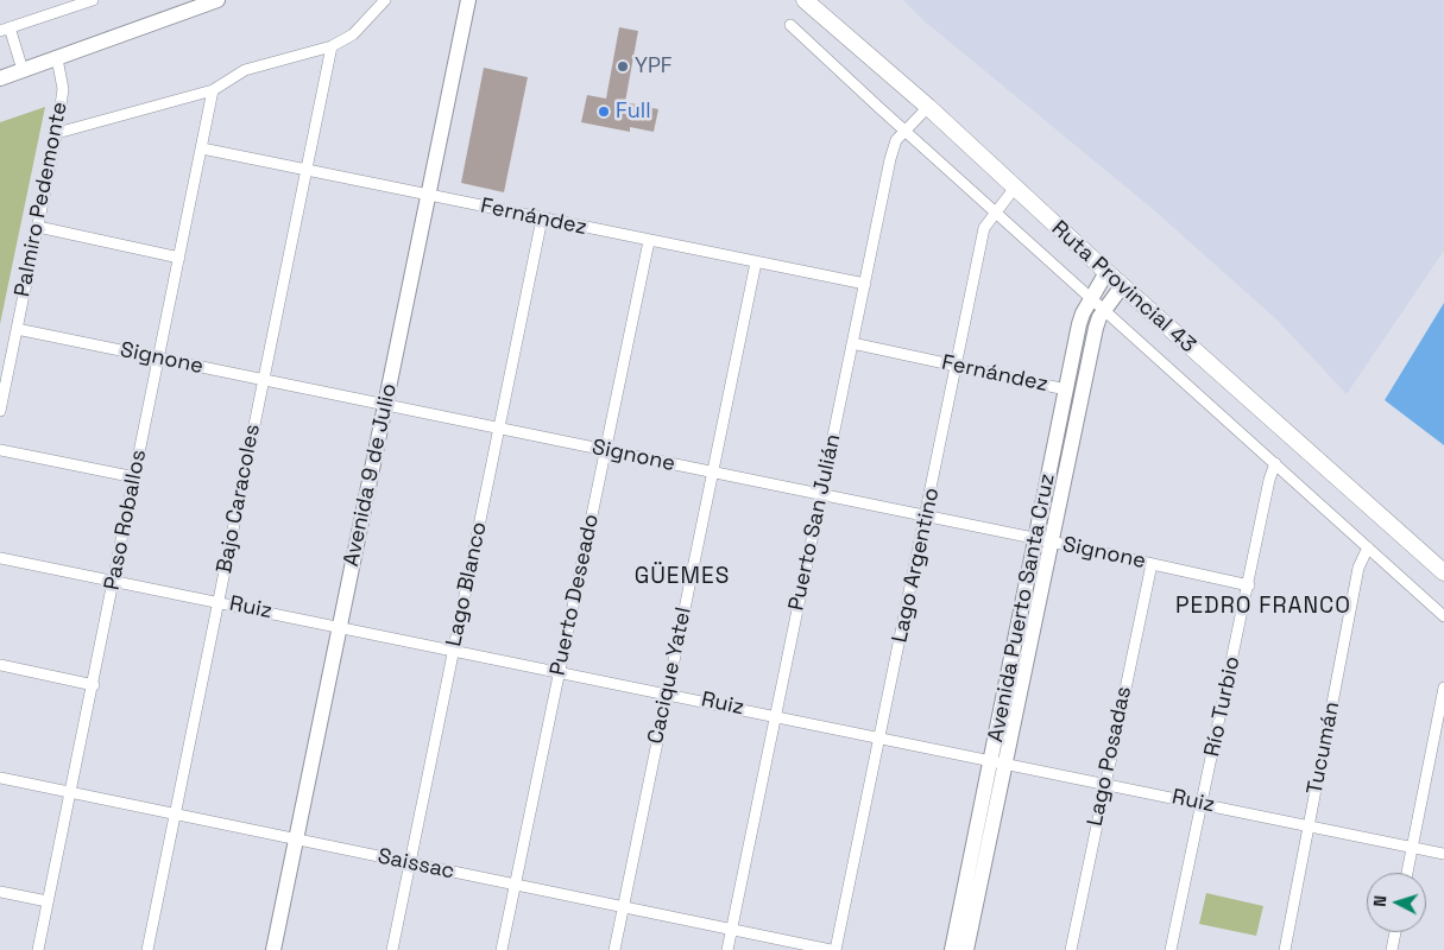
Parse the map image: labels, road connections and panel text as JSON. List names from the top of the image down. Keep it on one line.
{"streets":{"main road":["Ruta Provincial 43"],"street":["Palmiro Pedemonte","Fernández","Signone","Avenida 9 de Julio","Bajo Caracoles","Paso Roballos","Puerto San Julián","Lago Argentino","Lago Blanco","Puerto Deseado","Ruiz","Avenida Puerto Santa Cruz","Cacique Yatel","Río Turbio","Tucumán","Lago Posadas","Saissac"]},"crossings":[["Palmiro Pedemonte","Signone"],["Fernández","Avenida 9 de Julio"],["Fernández","Bajo Caracoles"],["Fernández","Paso Roballos"],["Fernández","Puerto San Julián"],["Fernández","Lago Argentino"],["Fernández","Lago Blanco"],["Fernández","Puerto Deseado"],["Fernández","Avenida Puerto Santa Cruz"],["Fernández","Cacique Yatel"],["Ruta Provincial 43","Puerto San Julián"],["Ruta Provincial 43","Lago Argentino"],["Ruta Provincial 43","Avenida Puerto Santa Cruz"],["Signone","Avenida 9 de Julio"],["Signone","Bajo Caracoles"],["Signone","Paso Roballos"],["Signone","Puerto San Julián"],["Signone","Lago Argentino"],["Signone","Lago Blanco"],["Signone","Puerto Deseado"],["Signone","Avenida Puerto Santa Cruz"],["Signone","Cacique Yatel"],["Signone","Río Turbio"],["Signone","Lago Posadas"],["Avenida 9 de Julio","Ruiz"],["Avenida 9 de Julio","Saissac"],["Bajo Caracoles","Ruiz"],["Bajo Caracoles","Saissac"],["Paso Roballos","Ruiz"],["Paso Roballos","Saissac"],["Puerto San Julián","Ruiz"],["Puerto San Julián","Saissac"],["Lago Argentino","Ruiz"],["Lago Blanco","Ruiz"],["Lago Blanco","Saissac"],["Puerto Deseado","Ruiz"],["Puerto Deseado","Saissac"],["Ruiz","Avenida Puerto Santa Cruz"],["Ruiz","Cacique Yatel"],["Ruiz","Río Turbio"],["Ruiz","Tucumán"],["Ruiz","Lago Posadas"],["Cacique Yatel","Saissac"]],"districts":["GÜEMES","PEDRO FRANCO"],"places":["YPF","Full"],"north":"left"}
